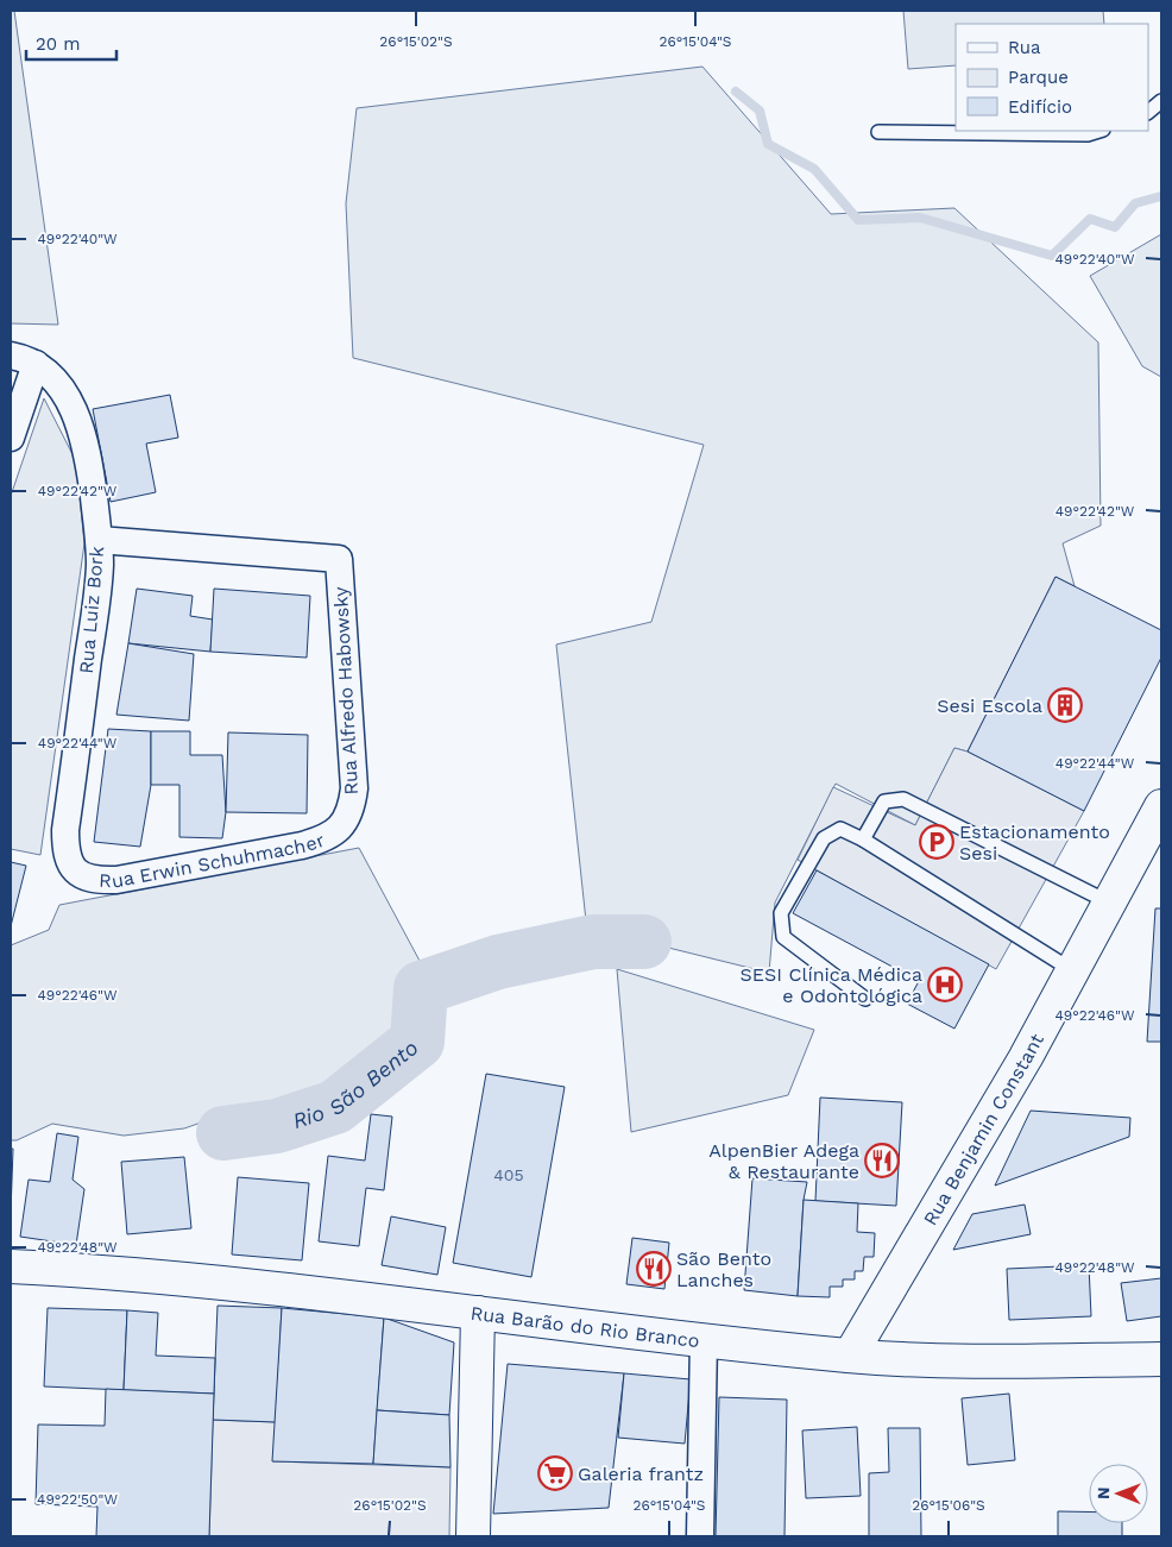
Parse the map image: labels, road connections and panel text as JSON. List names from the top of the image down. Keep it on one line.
{"streets":{"main road":["Rua Benjamin Constant","Rua Barão do Rio Branco"],"street":["Rua Luiz Bork","Rua Alfredo Habowsky","Rua Erwin Schuhmacher"]},"crossings":[["Rua Luiz Bork","Rua Alfredo Habowsky"],["Rua Luiz Bork","Rua Erwin Schuhmacher"],["Rua Alfredo Habowsky","Rua Erwin Schuhmacher"],["Rua Benjamin Constant","Rua Barão do Rio Branco"]],"water":["Rio São Bento"],"places":{"building":["Sesi Escola"],"parking":["Estacionamento Sesi"],"hospital":["SESI Clínica Médica e Odontológica"],"restaurant":["AlpenBier Adega & Restaurante","São Bento Lanches"],"supermarket":["Galeria frantz"]},"house_numbers":["405"],"legend":["Rua","Parque","Edifício"],"scale_bar":"20 m","north":"left","coordinates":["26°15'02\"S","26°15'04\"S","49°22'40\"W","49°22'42\"W","49°22'44\"W","49°22'46\"W","49°22'48\"W","49°22'50\"W","26°15'06\"S"]}
